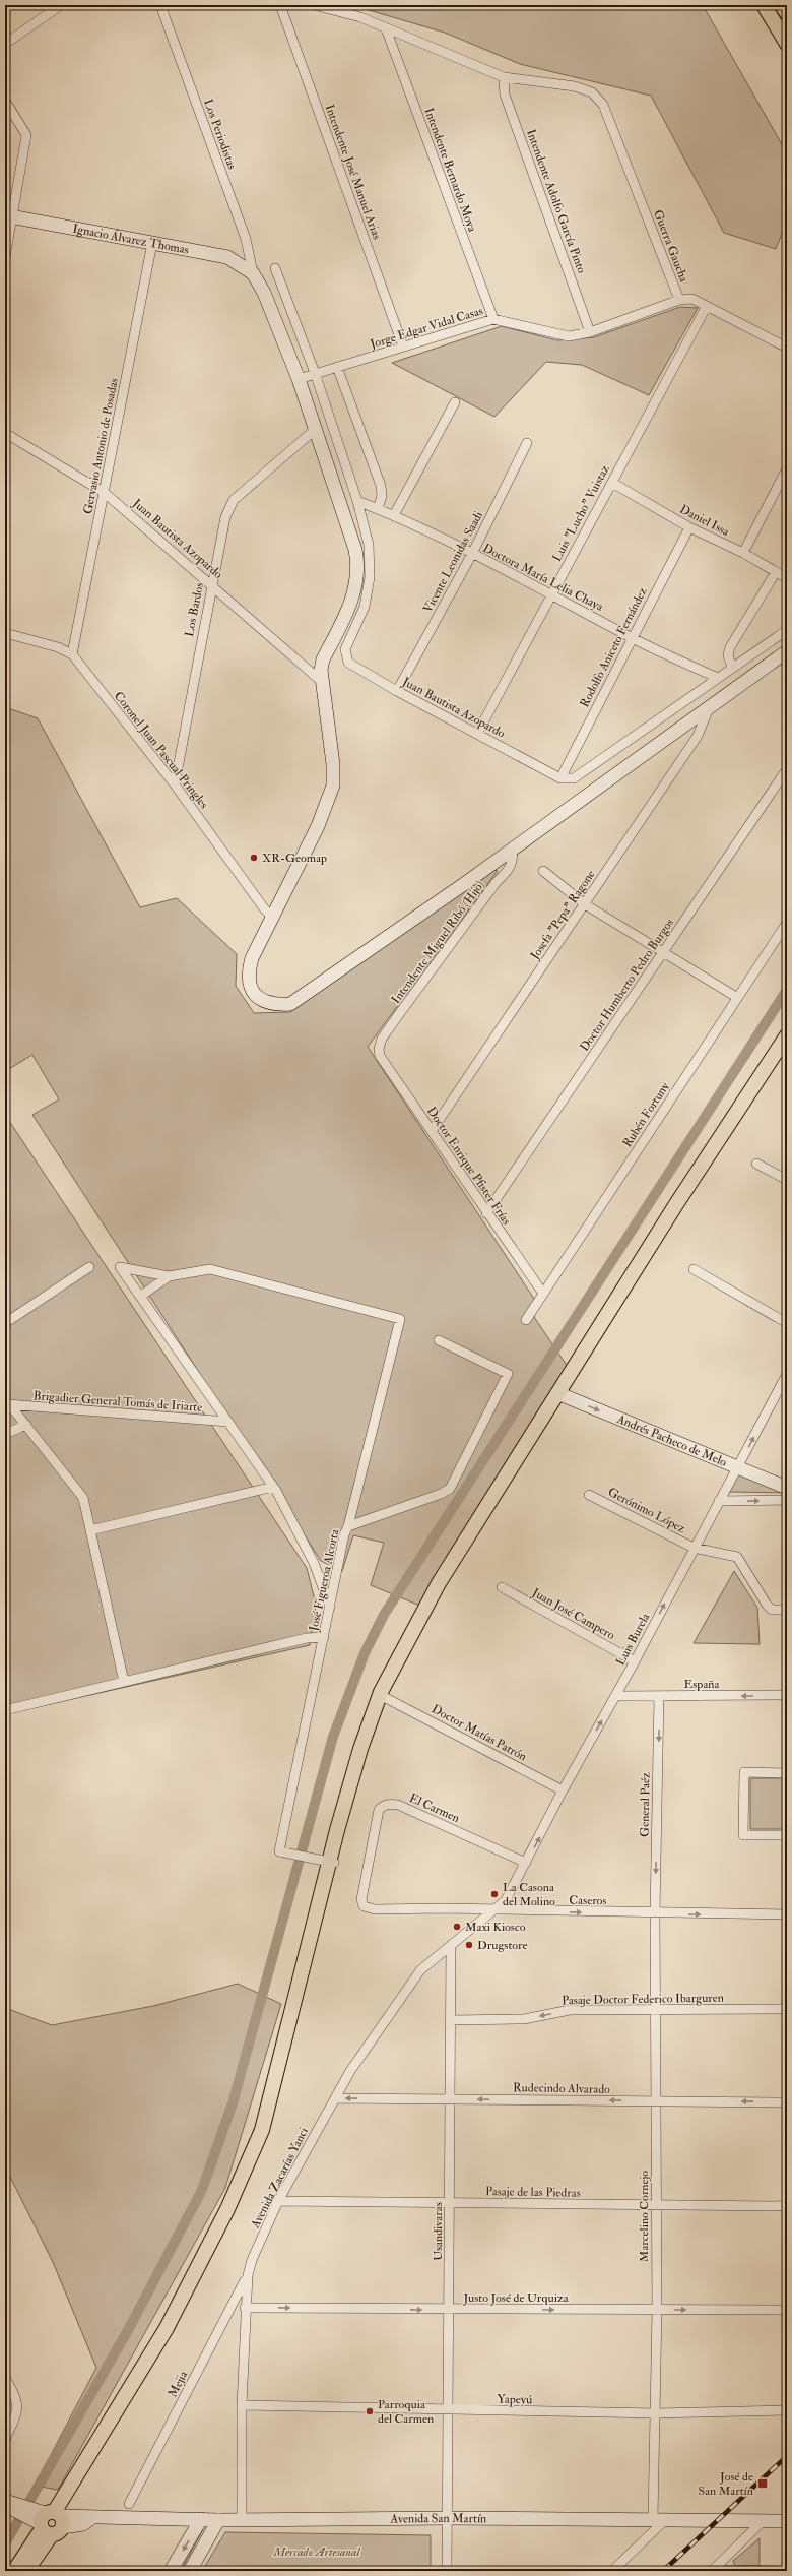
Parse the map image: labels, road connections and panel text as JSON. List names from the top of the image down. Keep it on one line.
{"streets":{"main road":["Ignacio Álvarez Thomas","Andrés Pacheco de Melo","Avenida San Martín"],"street":["Los Periodistas","Intendente Bernardo Moya","Intendente José Manuel Arias","Intendente Adolfo García Pinto","Guerra Gaucha","Jorge Edgar Vidal Casas","Gervasio Antonio de Posadas","Luis \"Lucho\" Vuistaz","Daniel Issa","Juan Bautista Azopardo","Vicente Leonidas Saadi","Doctora María Lelia Chaya","Los Bardos","Rodolfo Aniceto Fernández","Coronel Juan Pascual Pringles","Josefa \"Pepa\" Ragone","Intendente Miguel Ribó (Hijo)","Doctor Humberto Pedro Burgos","Rubén Fortuny","Doctor Enrique Pfister Frías","Brigadier General Tomás de Iriarte","Gerónimo López","José Figueroa Alcorta","Juan José Campero","Luis Burela","España","Doctor Matías Patrón","General Paéz","El Carmen","Caseros","Pasaje Doctor Federico Ibarguren","Rudecindo Alvarado","Avenida Zacarías Yanci","Pasaje de las Piedras","Marcelino Cornejo","Usandivaras","Justo José de Urquiza","Mejia","Yapeyú"]},"crossings":[["Los Periodistas","Ignacio Álvarez Thomas"],["Intendente Bernardo Moya","Jorge Edgar Vidal Casas"],["Intendente José Manuel Arias","Jorge Edgar Vidal Casas"],["Intendente Adolfo García Pinto","Guerra Gaucha"],["Intendente Adolfo García Pinto","Jorge Edgar Vidal Casas"],["Ignacio Álvarez Thomas","Gervasio Antonio de Posadas"],["Guerra Gaucha","Jorge Edgar Vidal Casas"],["Guerra Gaucha","Luis \"Lucho\" Vuistaz"],["Gervasio Antonio de Posadas","Juan Bautista Azopardo"],["Gervasio Antonio de Posadas","Coronel Juan Pascual Pringles"],["Luis \"Lucho\" Vuistaz","Daniel Issa"],["Luis \"Lucho\" Vuistaz","Juan Bautista Azopardo"],["Luis \"Lucho\" Vuistaz","Doctora María Lelia Chaya"],["Daniel Issa","Rodolfo Aniceto Fernández"],["Juan Bautista Azopardo","Vicente Leonidas Saadi"],["Juan Bautista Azopardo","Doctora María Lelia Chaya"],["Juan Bautista Azopardo","Los Bardos"],["Juan Bautista Azopardo","Rodolfo Aniceto Fernández"],["Vicente Leonidas Saadi","Doctora María Lelia Chaya"],["Doctora María Lelia Chaya","Rodolfo Aniceto Fernández"],["Los Bardos","Coronel Juan Pascual Pringles"],["Josefa \"Pepa\" Ragone","Doctor Enrique Pfister Frías"],["Intendente Miguel Ribó (Hijo)","Doctor Enrique Pfister Frías"],["Doctor Humberto Pedro Burgos","Doctor Enrique Pfister Frías"],["Rubén Fortuny","Doctor Enrique Pfister Frías"],["Andrés Pacheco de Melo","Luis Burela"],["Gerónimo López","Luis Burela"],["Juan José Campero","Luis Burela"],["Luis Burela","España"],["Luis Burela","Doctor Matías Patrón"],["Luis Burela","El Carmen"],["Luis Burela","Caseros"],["Luis Burela","Avenida Zacarías Yanci"],["España","General Paéz"],["General Paéz","Caseros"],["General Paéz","Marcelino Cornejo"],["El Carmen","Caseros"],["Caseros","Avenida Zacarías Yanci"],["Caseros","Marcelino Cornejo"],["Pasaje Doctor Federico Ibarguren","Marcelino Cornejo"],["Pasaje Doctor Federico Ibarguren","Usandivaras"],["Rudecindo Alvarado","Avenida Zacarías Yanci"],["Rudecindo Alvarado","Marcelino Cornejo"],["Rudecindo Alvarado","Usandivaras"],["Avenida Zacarías Yanci","Pasaje de las Piedras"],["Avenida Zacarías Yanci","Usandivaras"],["Avenida Zacarías Yanci","Justo José de Urquiza"],["Avenida Zacarías Yanci","Mejia"],["Avenida Zacarías Yanci","Yapeyú"],["Avenida Zacarías Yanci","Avenida San Martín"],["Pasaje de las Piedras","Marcelino Cornejo"],["Pasaje de las Piedras","Usandivaras"],["Marcelino Cornejo","Justo José de Urquiza"],["Marcelino Cornejo","Yapeyú"],["Marcelino Cornejo","Avenida San Martín"],["Usandivaras","Justo José de Urquiza"],["Usandivaras","Yapeyú"],["Usandivaras","Avenida San Martín"]],"one_way":["Andrés Pacheco de Melo","Luis Burela","España","General Paéz","Caseros","Pasaje Doctor Federico Ibarguren","Rudecindo Alvarado","Justo José de Urquiza"],"parks":["Mercado Artesanal"],"places":{"other":["XR-Geomap","La Casona del Molino","Maxi Kiosco","Drugstore","Parroquia del Carmen"],"transit":["José de San Martín"]}}
